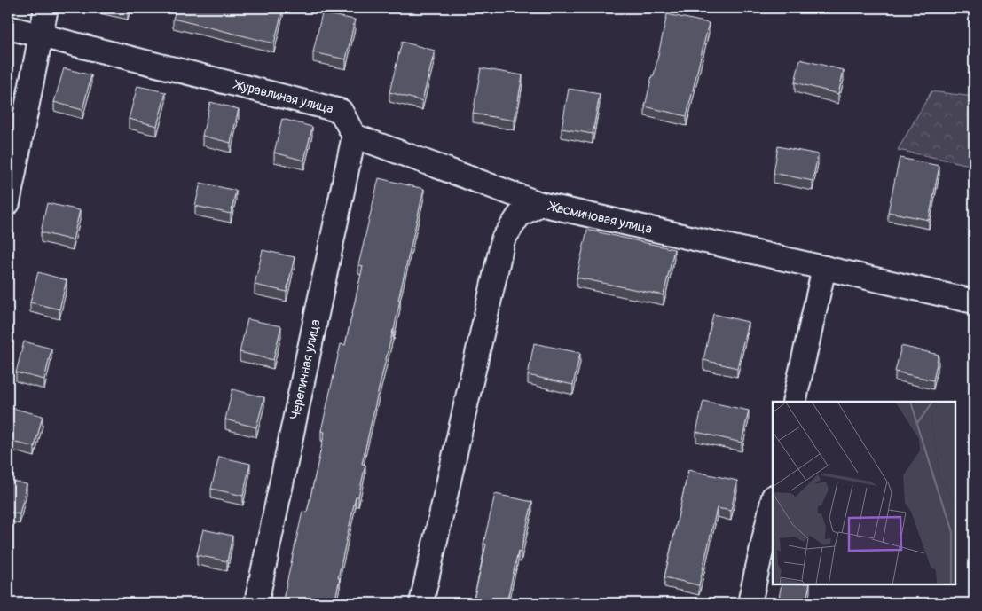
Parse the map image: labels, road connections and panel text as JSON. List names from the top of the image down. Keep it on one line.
{"streets":{"street":["Журавлиная улица","Жасминовая улица","Черепичная улица"]},"crossings":[["Журавлиная улица","Черепичная улица"]]}
